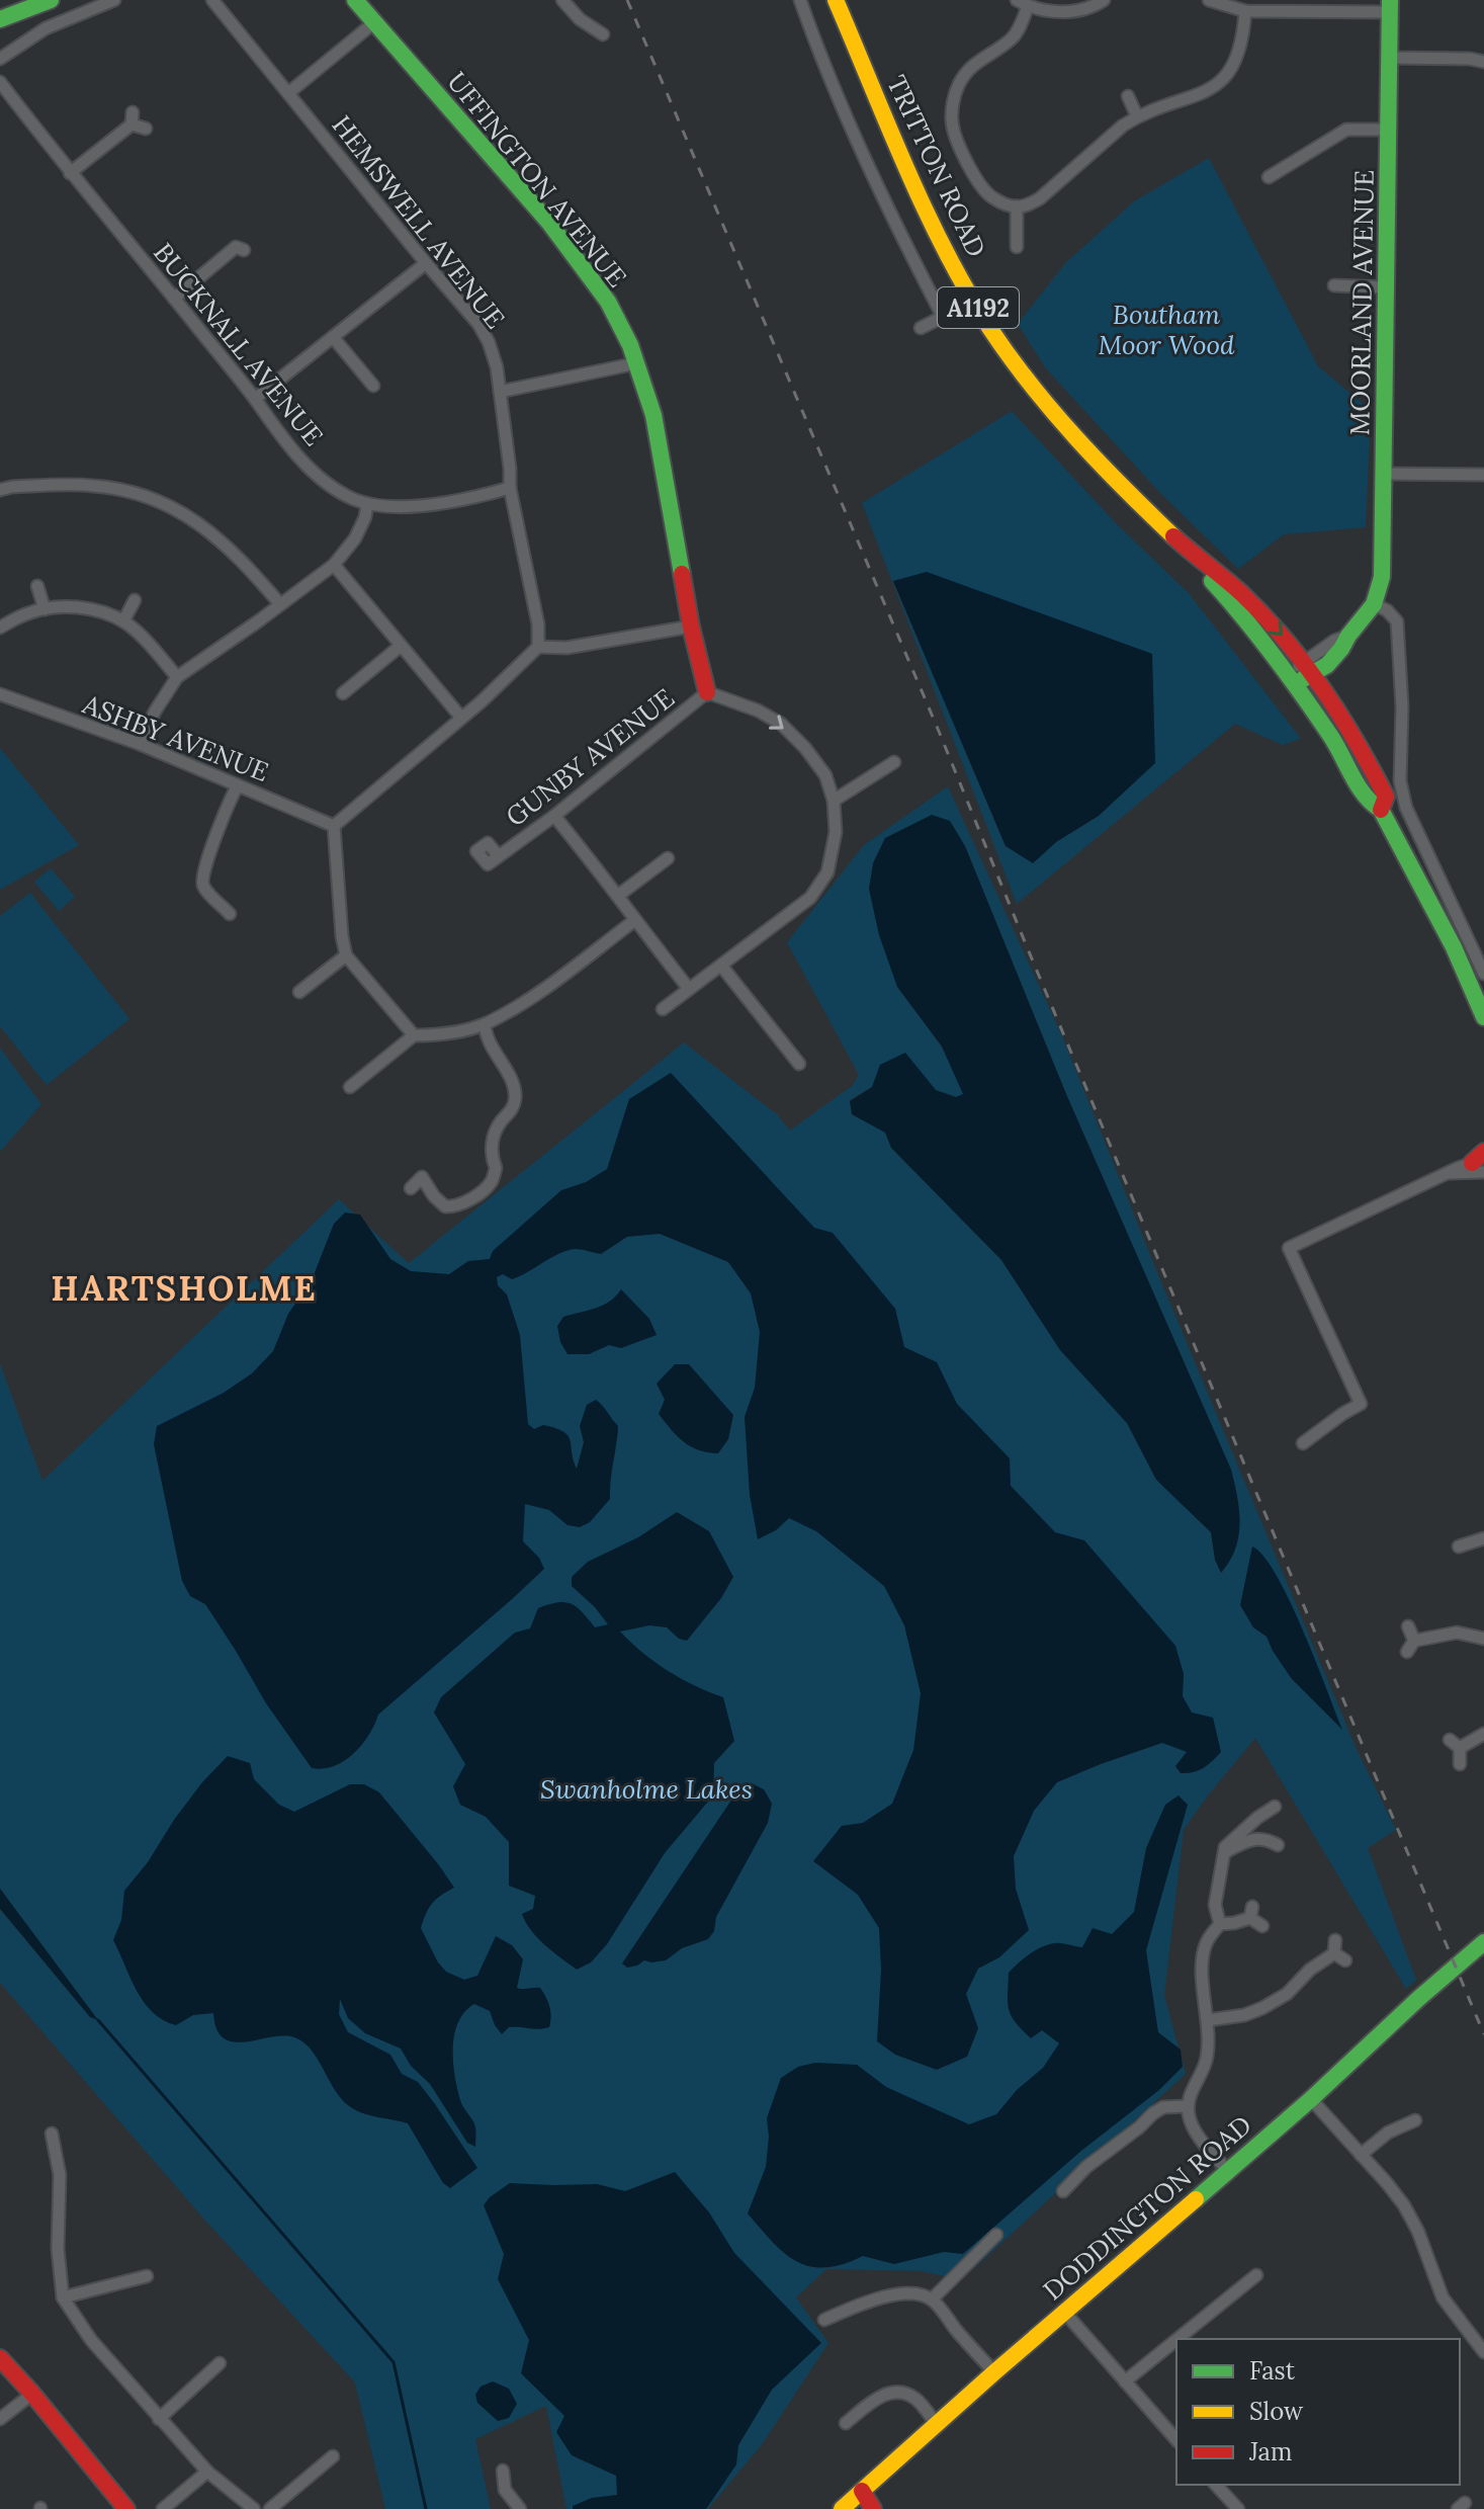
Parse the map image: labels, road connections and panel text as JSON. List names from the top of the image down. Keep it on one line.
{"streets":{"main road":["TRITTON ROAD","UFFINGTON AVENUE","MOORLAND AVENUE","A1192","DODDINGTON ROAD"],"street":["HEMSWELL AVENUE","BUCKNALL AVENUE","ASHBY AVENUE","GUNBY AVENUE"]},"crossings":[["TRITTON ROAD","MOORLAND AVENUE"],["UFFINGTON AVENUE","GUNBY AVENUE"],["HEMSWELL AVENUE","BUCKNALL AVENUE"]],"districts":["HARTSHOLME"],"parks":["Boutham Moor Wood","Swanholme Lakes"],"legend":["Fast","Slow","Jam"]}
